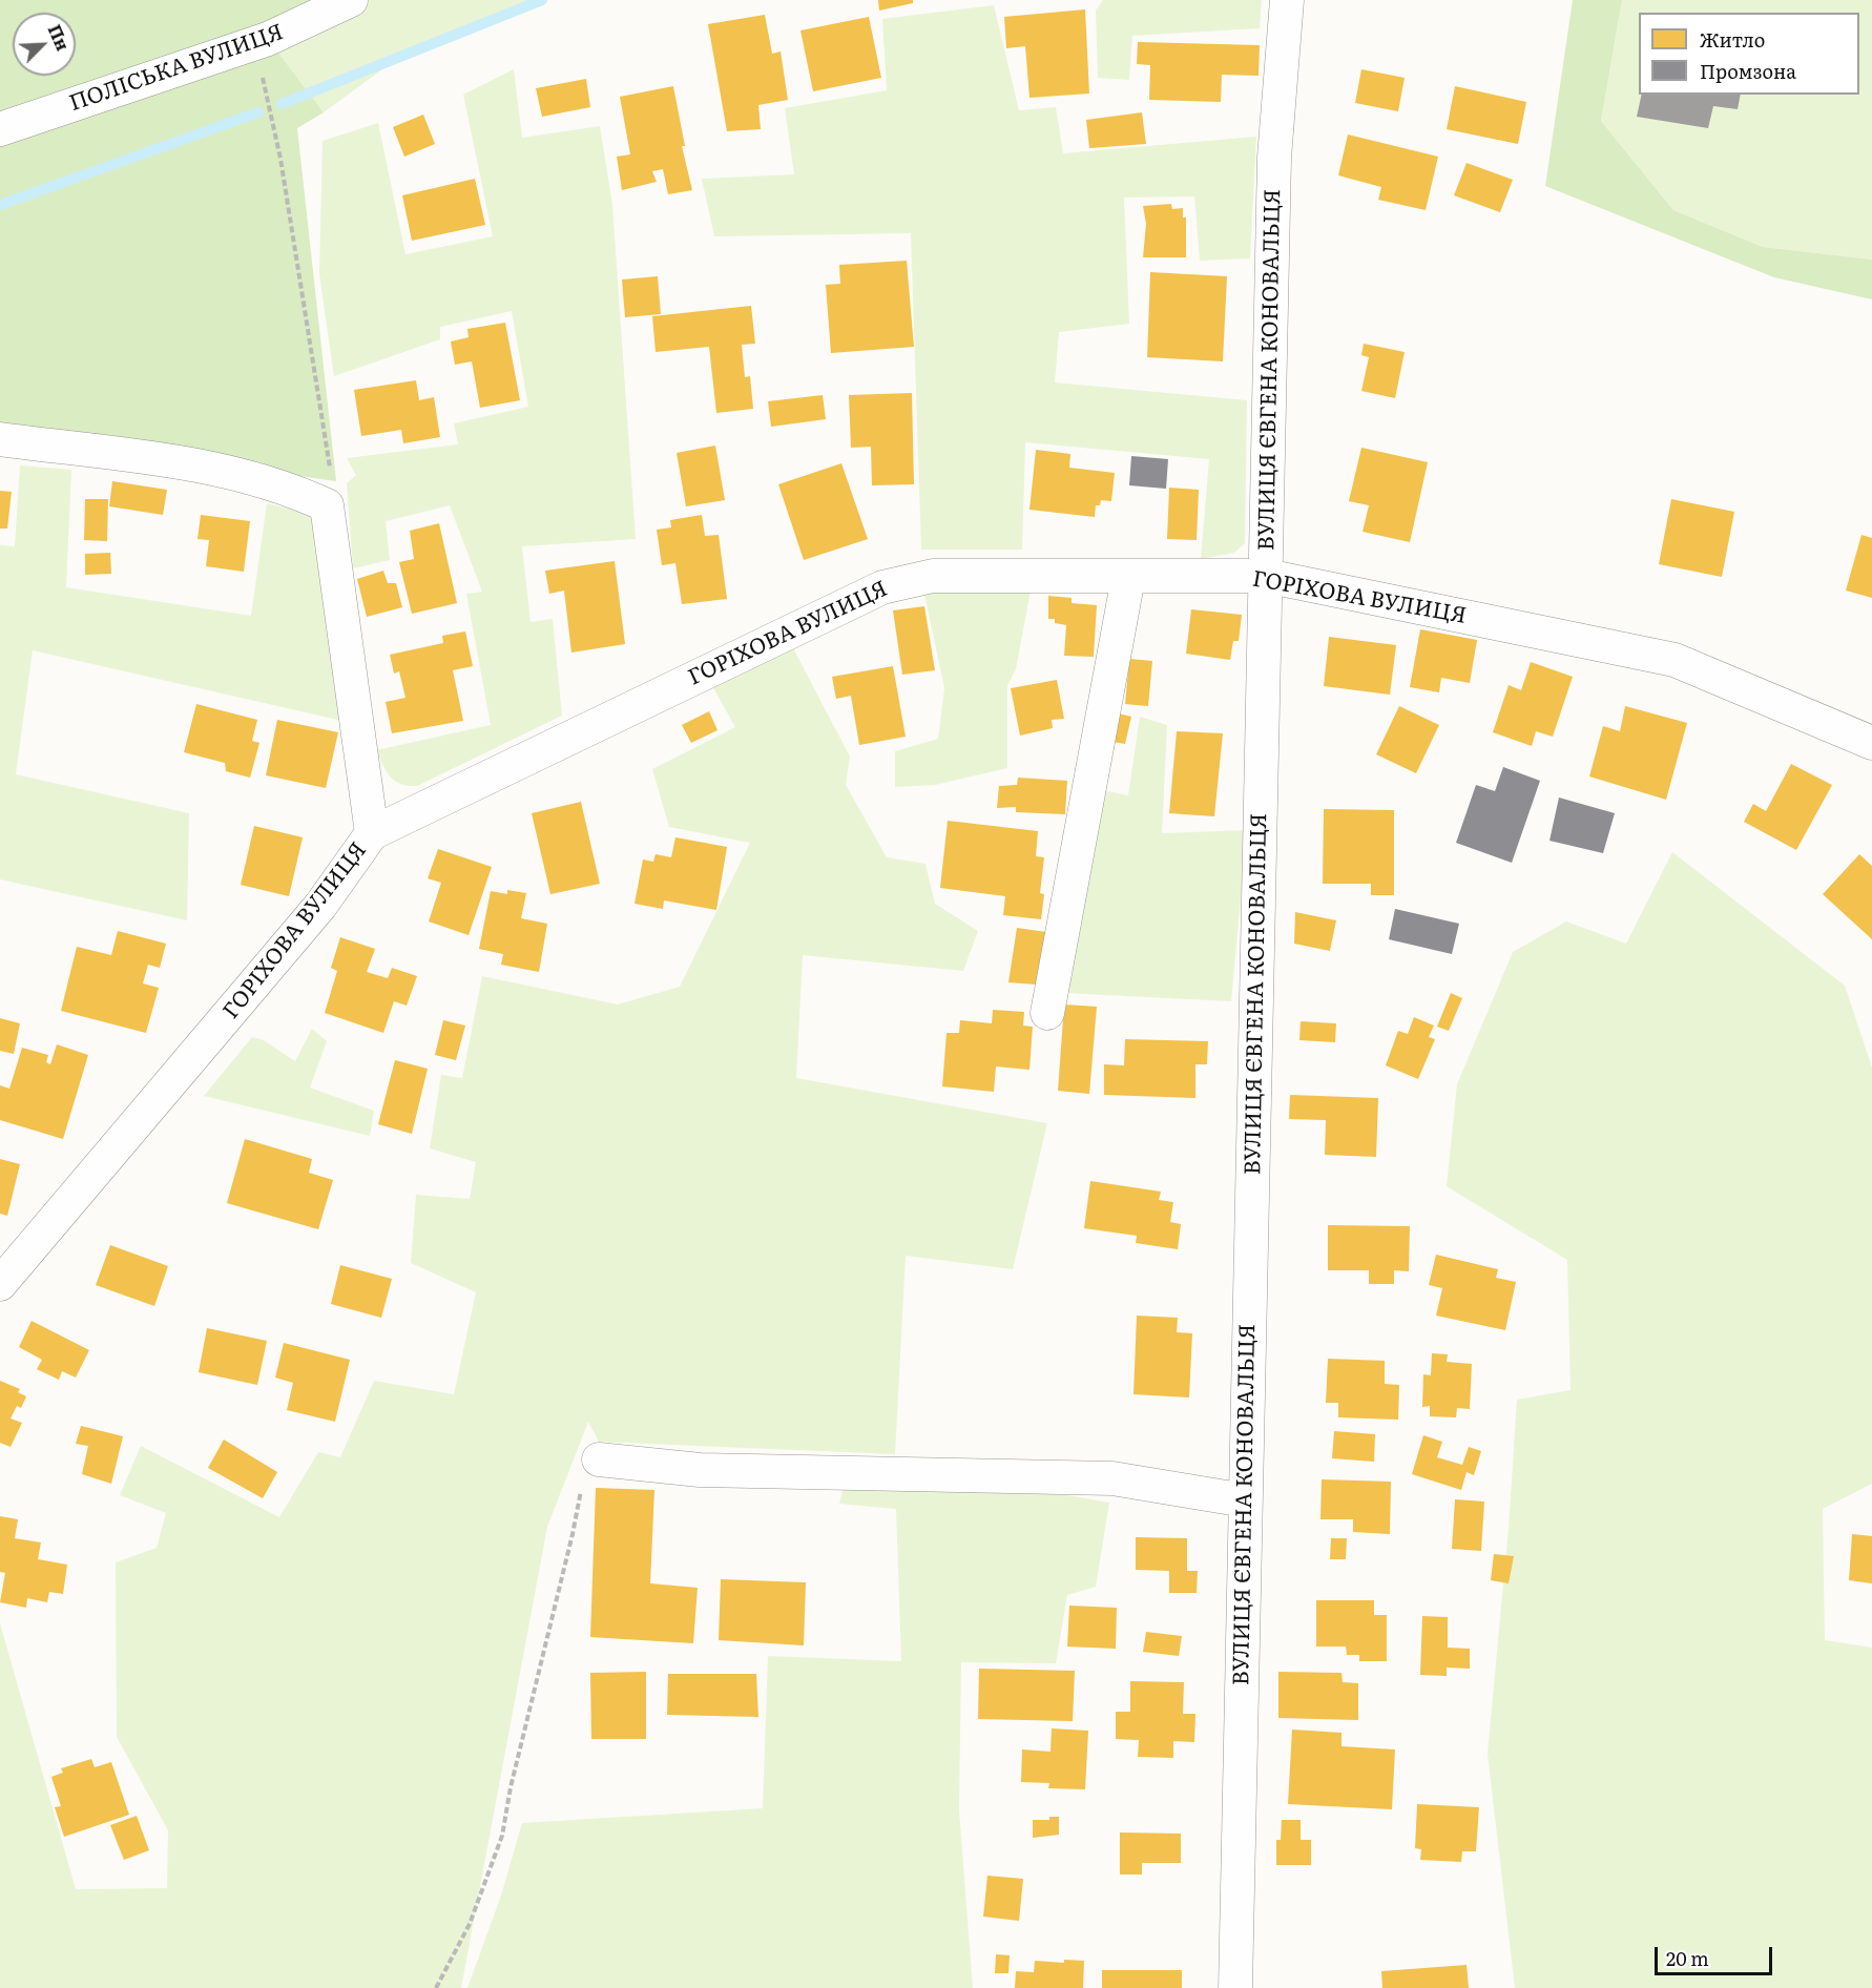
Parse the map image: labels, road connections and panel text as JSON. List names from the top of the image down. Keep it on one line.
{"streets":{"street":["ПОЛІСЬКА ВУЛИЦЯ","ВУЛИЦЯ ЄВГЕНА КОНОВАЛЬЦЯ","ГОРІХОВА ВУЛИЦЯ"]},"crossings":[["ВУЛИЦЯ ЄВГЕНА КОНОВАЛЬЦЯ","ГОРІХОВА ВУЛИЦЯ"]],"legend":["Житло","Промзона"],"scale_bar":"20 m","north":"top right"}
